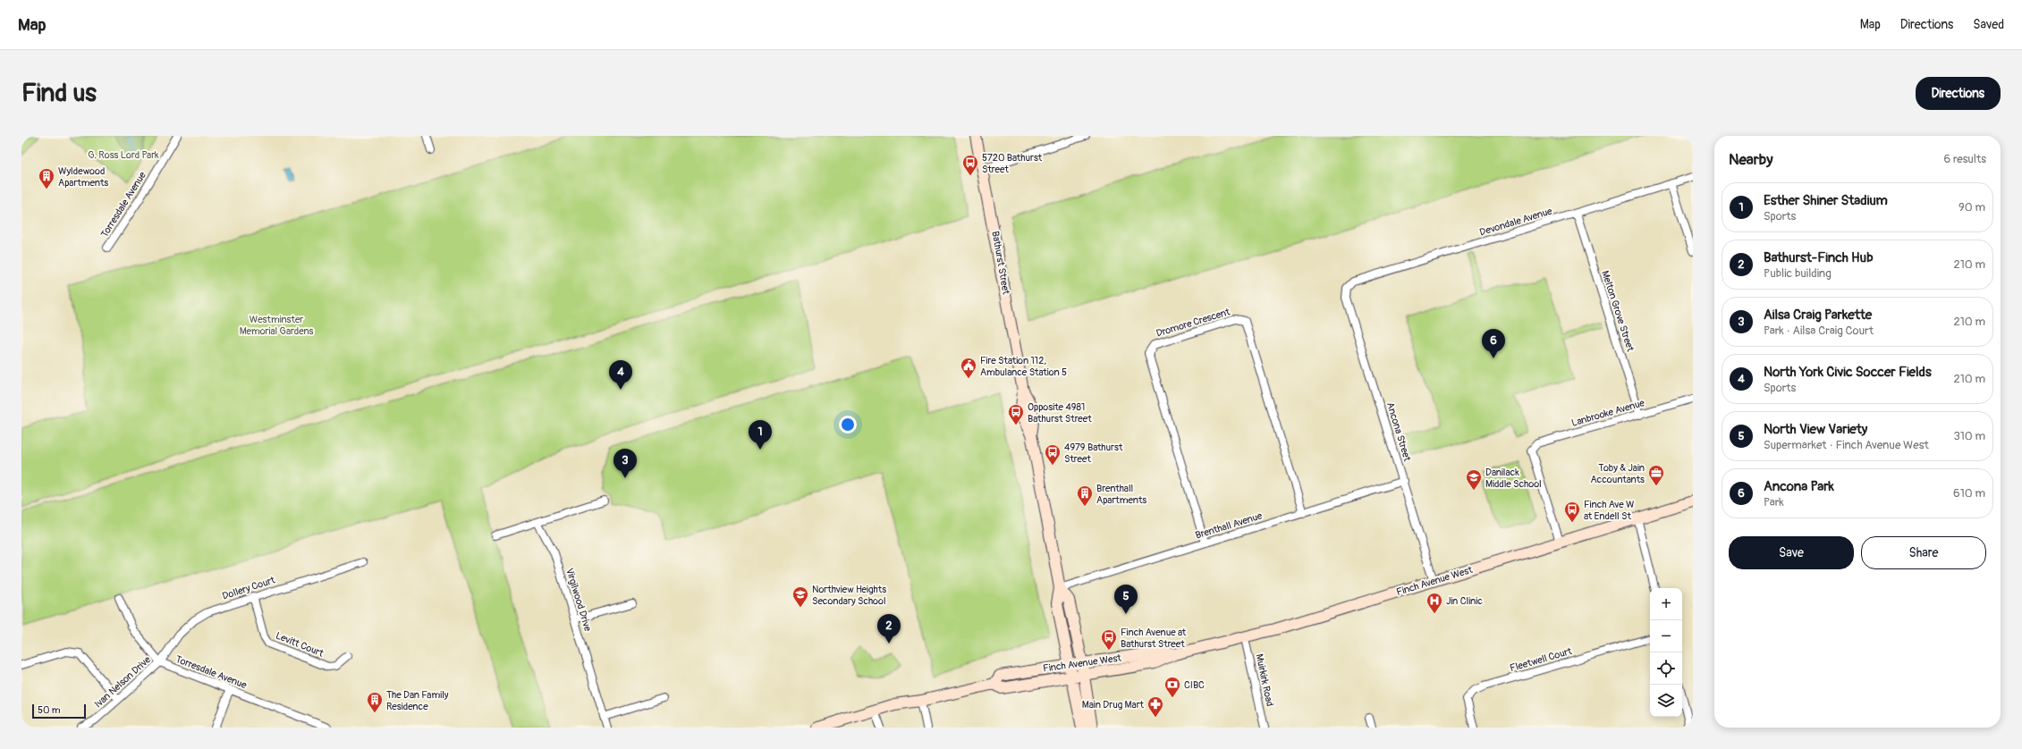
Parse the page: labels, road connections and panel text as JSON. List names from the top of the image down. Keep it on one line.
{"streets":{"main road":["Bathurst Street","Finch Avenue West"],"street":["Torresdale Avenue","Devondale Avenue","Melton Grove Street","Dromore Crescent","Lanbrooke Avenue","Ancona Street","Brenthall Avenue","Dollery Court","Virgilwood Drive","Levitt Court","Fleetwell Court","Muirkirk Road","Ivan Nelson Drive"]},"crossings":[["Torresdale Avenue","Dollery Court"],["Torresdale Avenue","Ivan Nelson Drive"],["Devondale Avenue","Melton Grove Street"],["Devondale Avenue","Ancona Street"],["Bathurst Street","Brenthall Avenue"],["Bathurst Street","Finch Avenue West"],["Melton Grove Street","Lanbrooke Avenue"],["Dromore Crescent","Brenthall Avenue"],["Lanbrooke Avenue","Finch Avenue West"],["Ancona Street","Brenthall Avenue"],["Ancona Street","Finch Avenue West"],["Finch Avenue West","Muirkirk Road"],["Dollery Court","Levitt Court"],["Dollery Court","Ivan Nelson Drive"]],"parks":["G. Ross Lord Park","Westminster Memorial Gardens"],"places":{"bus stop":["5720 Bathurst Street","Opposite 4981 Bathurst Street","4979 Bathurst Street","Finch Ave W at Endell St","Finch Avenue at Bathurst Street"],"building":["Wyldewood Apartments","Brenthall Apartments","The Dan Family Residence"],"public building":["Fire Station 112, Ambulance Station 5"],"office":["Toby & Jain Accountants"],"school or university":["Danilack Middle School","Northview Heights Secondary School"],"hospital":["Jin Clinic"],"bank":["CIBC"],"pharmacy":["Main Drug Mart"]},"scale_bar":"50 m","page":{"header":"Map","nav":["Map","Directions","Saved"],"buttons":["Directions",["Save","Share"]],"title":"Find us","heading":["Nearby","6 results"],"list":[{"mark":"1","name":"Esther Shiner Stadium","note":"Sports","value":"90 m"},{"mark":"2","name":"Bathurst-Finch Hub","note":"Public building","value":"210 m"},{"mark":"3","name":"Ailsa Craig Parkette","note":"Park · Ailsa Craig Court","value":"210 m"},{"mark":"4","name":"North York Civic Soccer Fields","note":"Sports","value":"210 m"},{"mark":"5","name":"North View Variety","note":"Supermarket · Finch Avenue West","value":"310 m"},{"mark":"6","name":"Ancona Park","note":"Park","value":"610 m"}],"pins":["6","4","1","3","5","2"],"map_buttons":["+","−"],"scale":"50 m"}}
